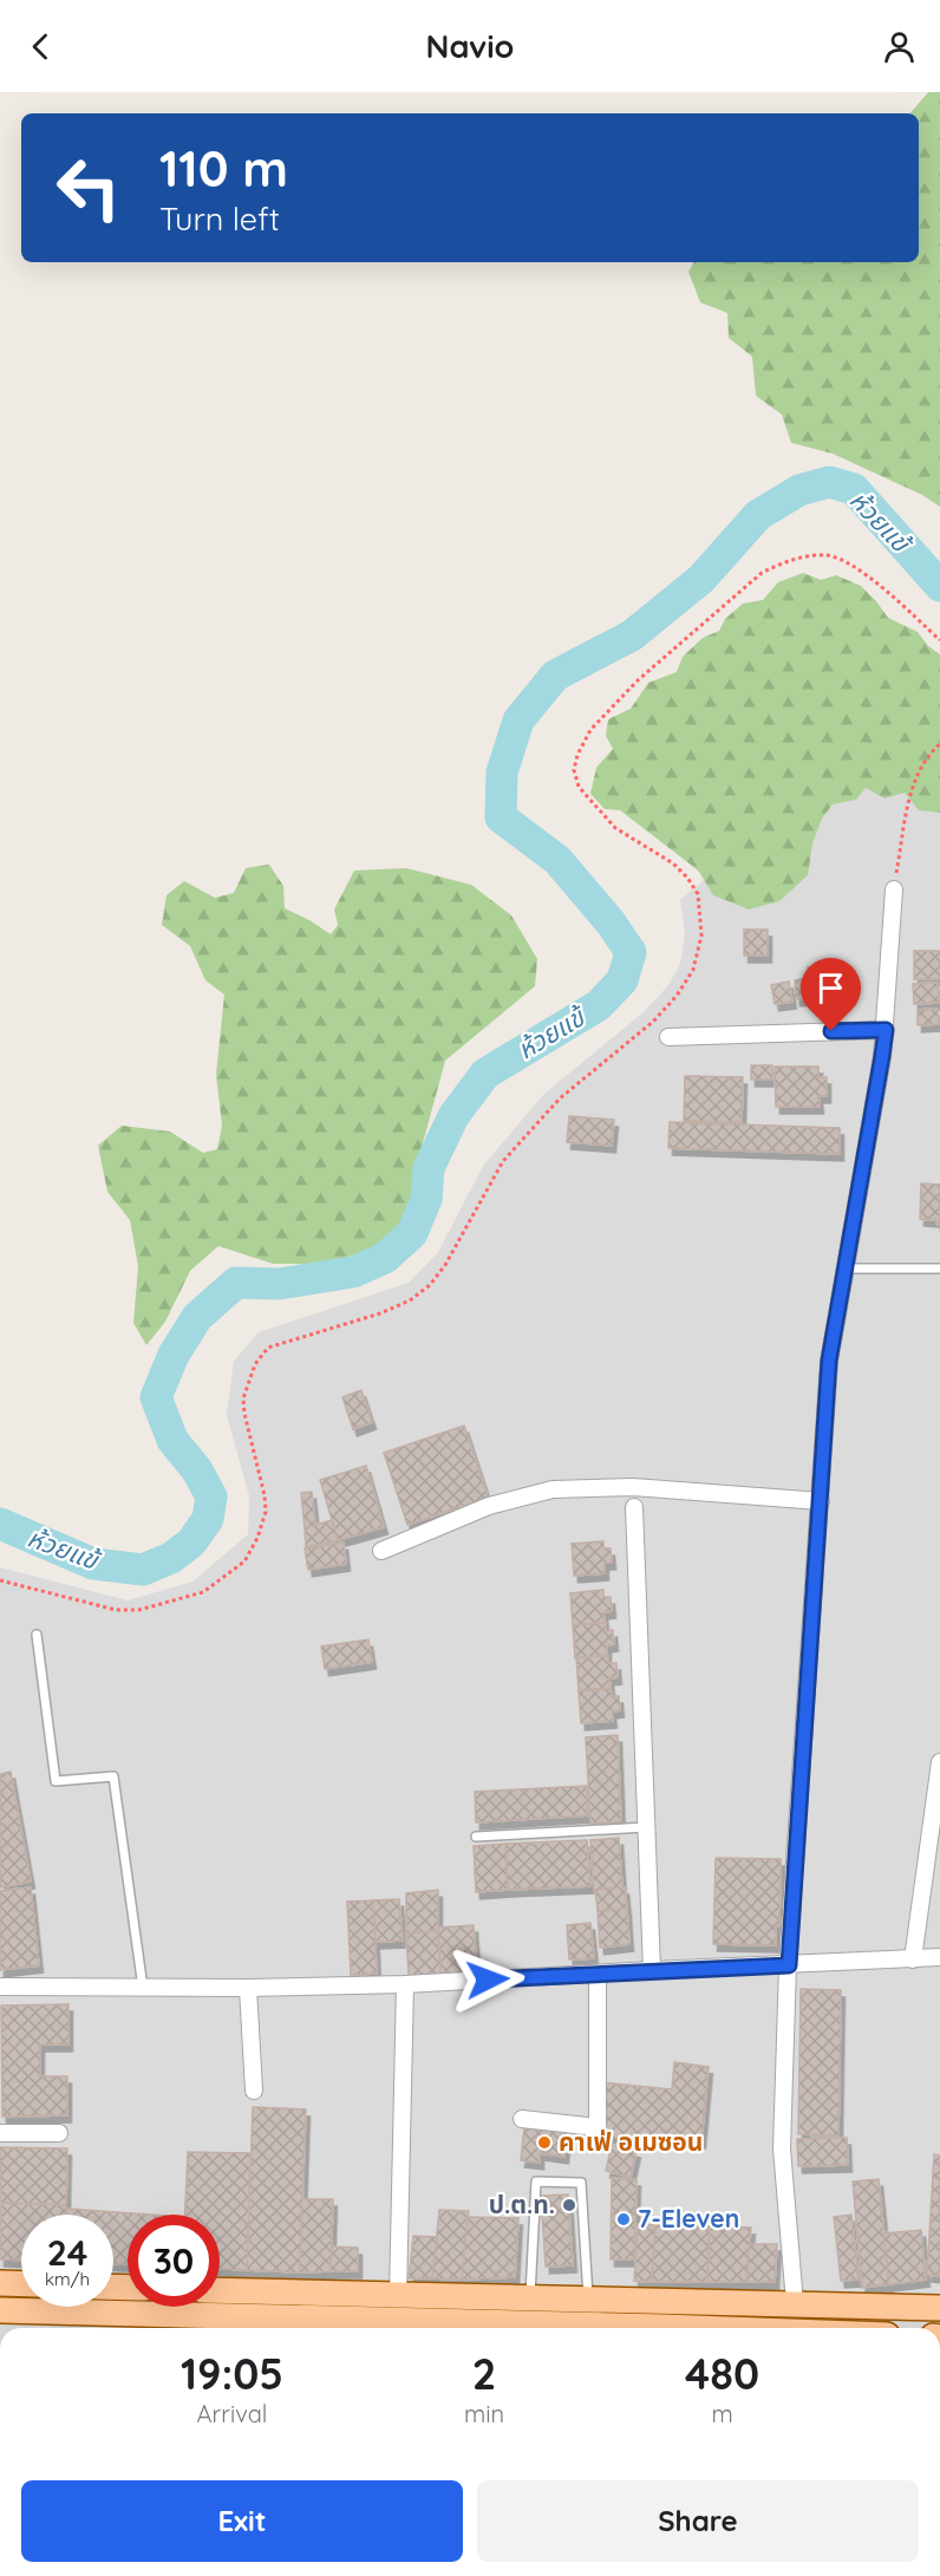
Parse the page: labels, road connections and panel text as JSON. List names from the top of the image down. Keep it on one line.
{"water":["ห้วยแข้"],"places":["คาเฟ่ อเมซอน","ป.ต.ท.","7-Eleven"],"page":{"header":"Navio","turn":["110 m","Turn left"],"speed":"24 km/h","limit":"30","eta":["19:05","Arrival","2","min","480","m"],"buttons":["Exit","Share"]}}
